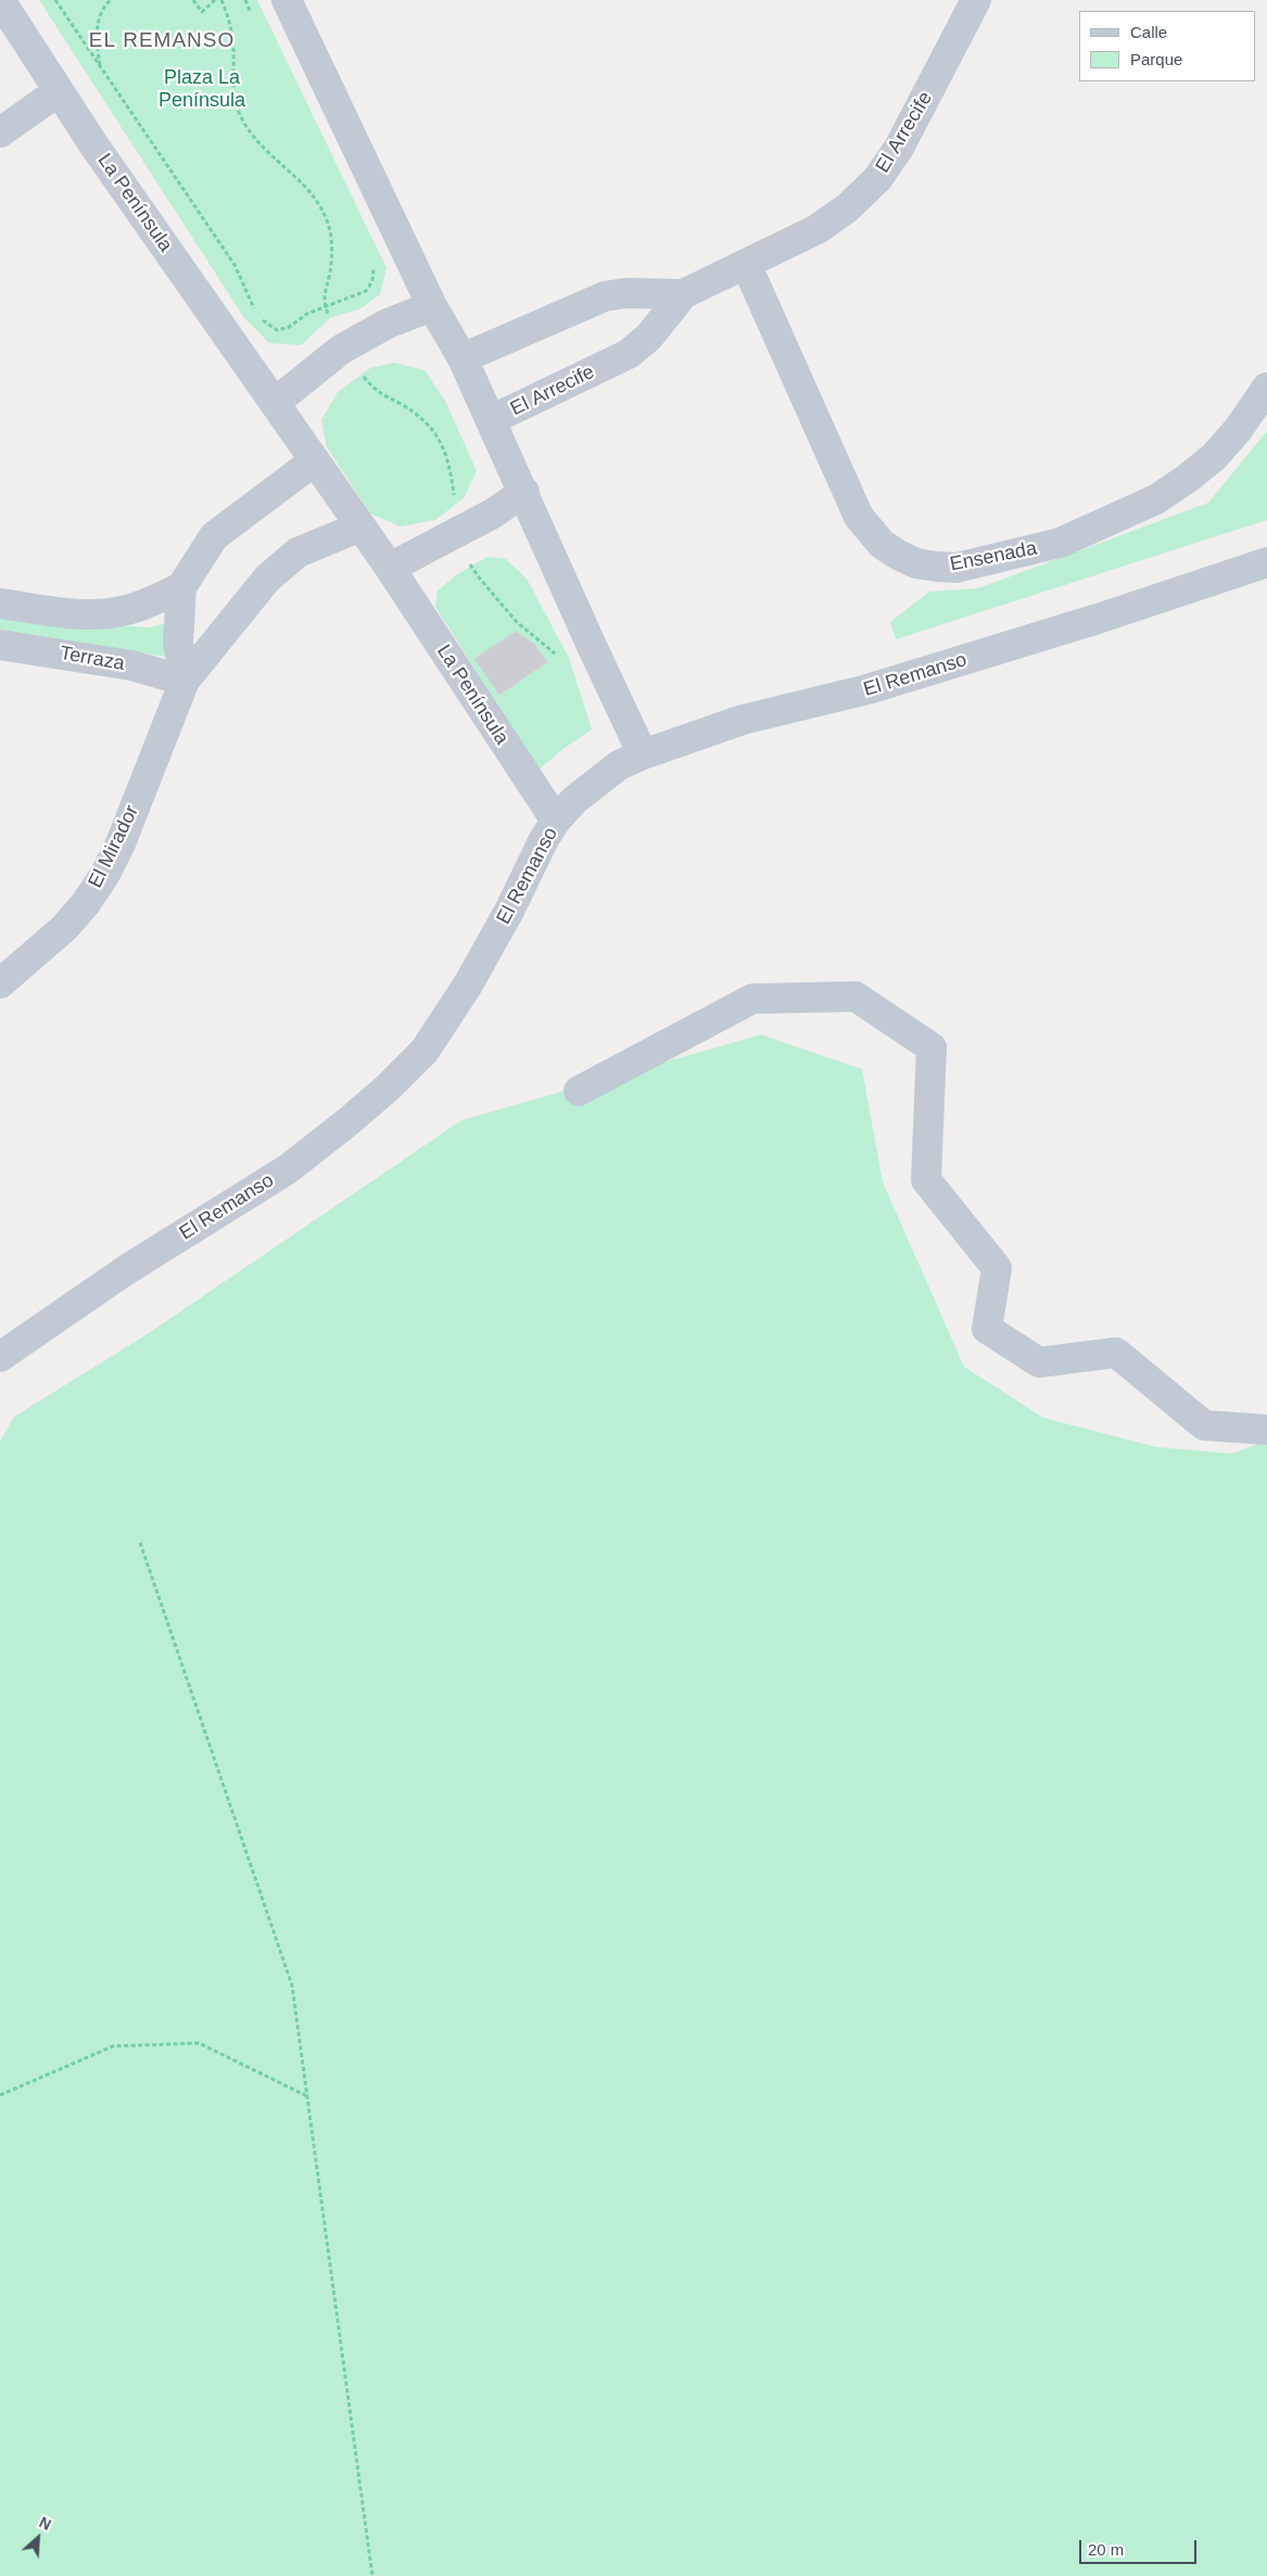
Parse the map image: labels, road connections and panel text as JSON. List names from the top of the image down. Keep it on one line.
{"streets":{"street":["El Arrecife","La Península","Ensenada","Terraza","El Remanso","El Mirador"]},"crossings":[["El Arrecife","Ensenada"],["La Península","El Remanso"],["La Península","El Mirador"],["Terraza","El Mirador"]],"districts":["EL REMANSO"],"parks":["Plaza La Península"],"legend":["Calle","Parque"],"scale_bar":"20 m","north":"top right"}
